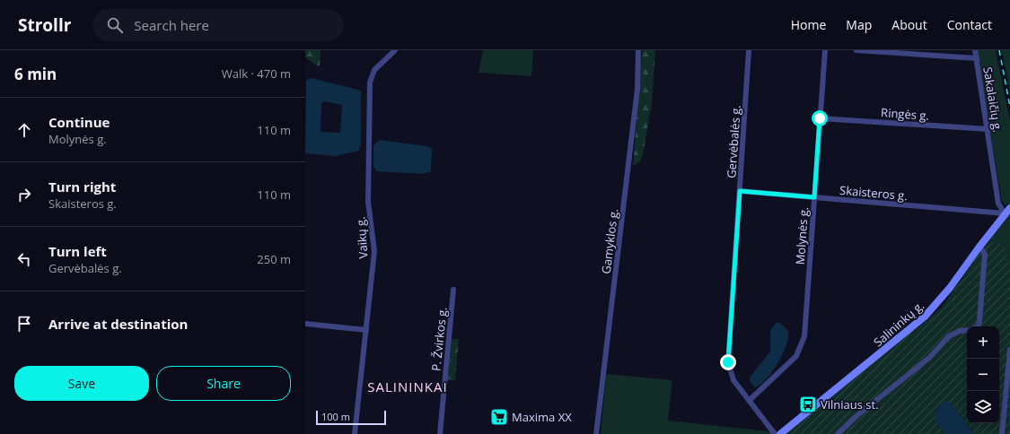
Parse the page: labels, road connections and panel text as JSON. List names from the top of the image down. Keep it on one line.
{"streets":{"main road":["Salininkų g."],"street":["Sakalaičių g.","Ringės g.","Gervėbalės g.","Skaisteros g.","Molynės g.","Vaikų g.","Gamyklos g.","P. Žvirkos g."]},"crossings":[["Sakalaičių g.","Ringės g."],["Sakalaičių g.","Skaisteros g."],["Sakalaičių g.","Salininkų g."],["Ringės g.","Molynės g."],["Gervėbalės g.","Skaisteros g."],["Gervėbalės g.","Molynės g."],["Skaisteros g.","Molynės g."],["Skaisteros g.","Salininkų g."]],"districts":["SALININKAI"],"places":{"bus stop":["Vilniaus st."],"supermarket":["Maxima XX"]},"scale_bar":"100 m","page":{"header":"Strollr","search":"Search here","nav":["Home","Map","About","Contact"],"heading":["6 min","Walk · 470 m"],"list":[["Continue","Molynės g.","110 m"],["Turn right","Skaisteros g.","110 m"],["Turn left","Gervėbalės g.","250 m"],"Arrive at destination"],"map_buttons":["+","−"],"buttons":["Save","Share"],"scale":"100 m"}}
